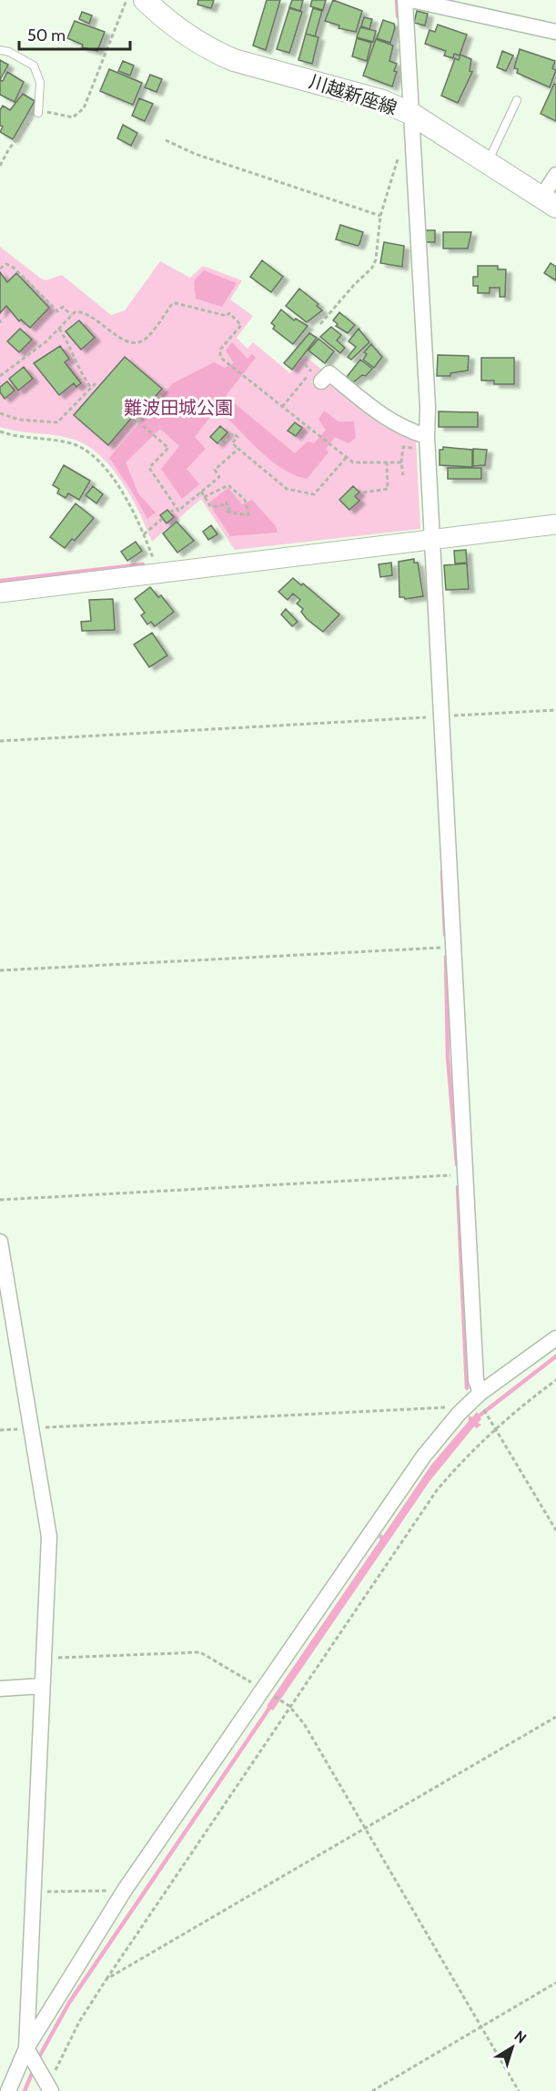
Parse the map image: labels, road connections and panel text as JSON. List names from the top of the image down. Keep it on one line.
{"streets":{"main road":["川越新座線"]},"parks":["難波田城公園"],"scale_bar":"50 m","north":"top right"}
